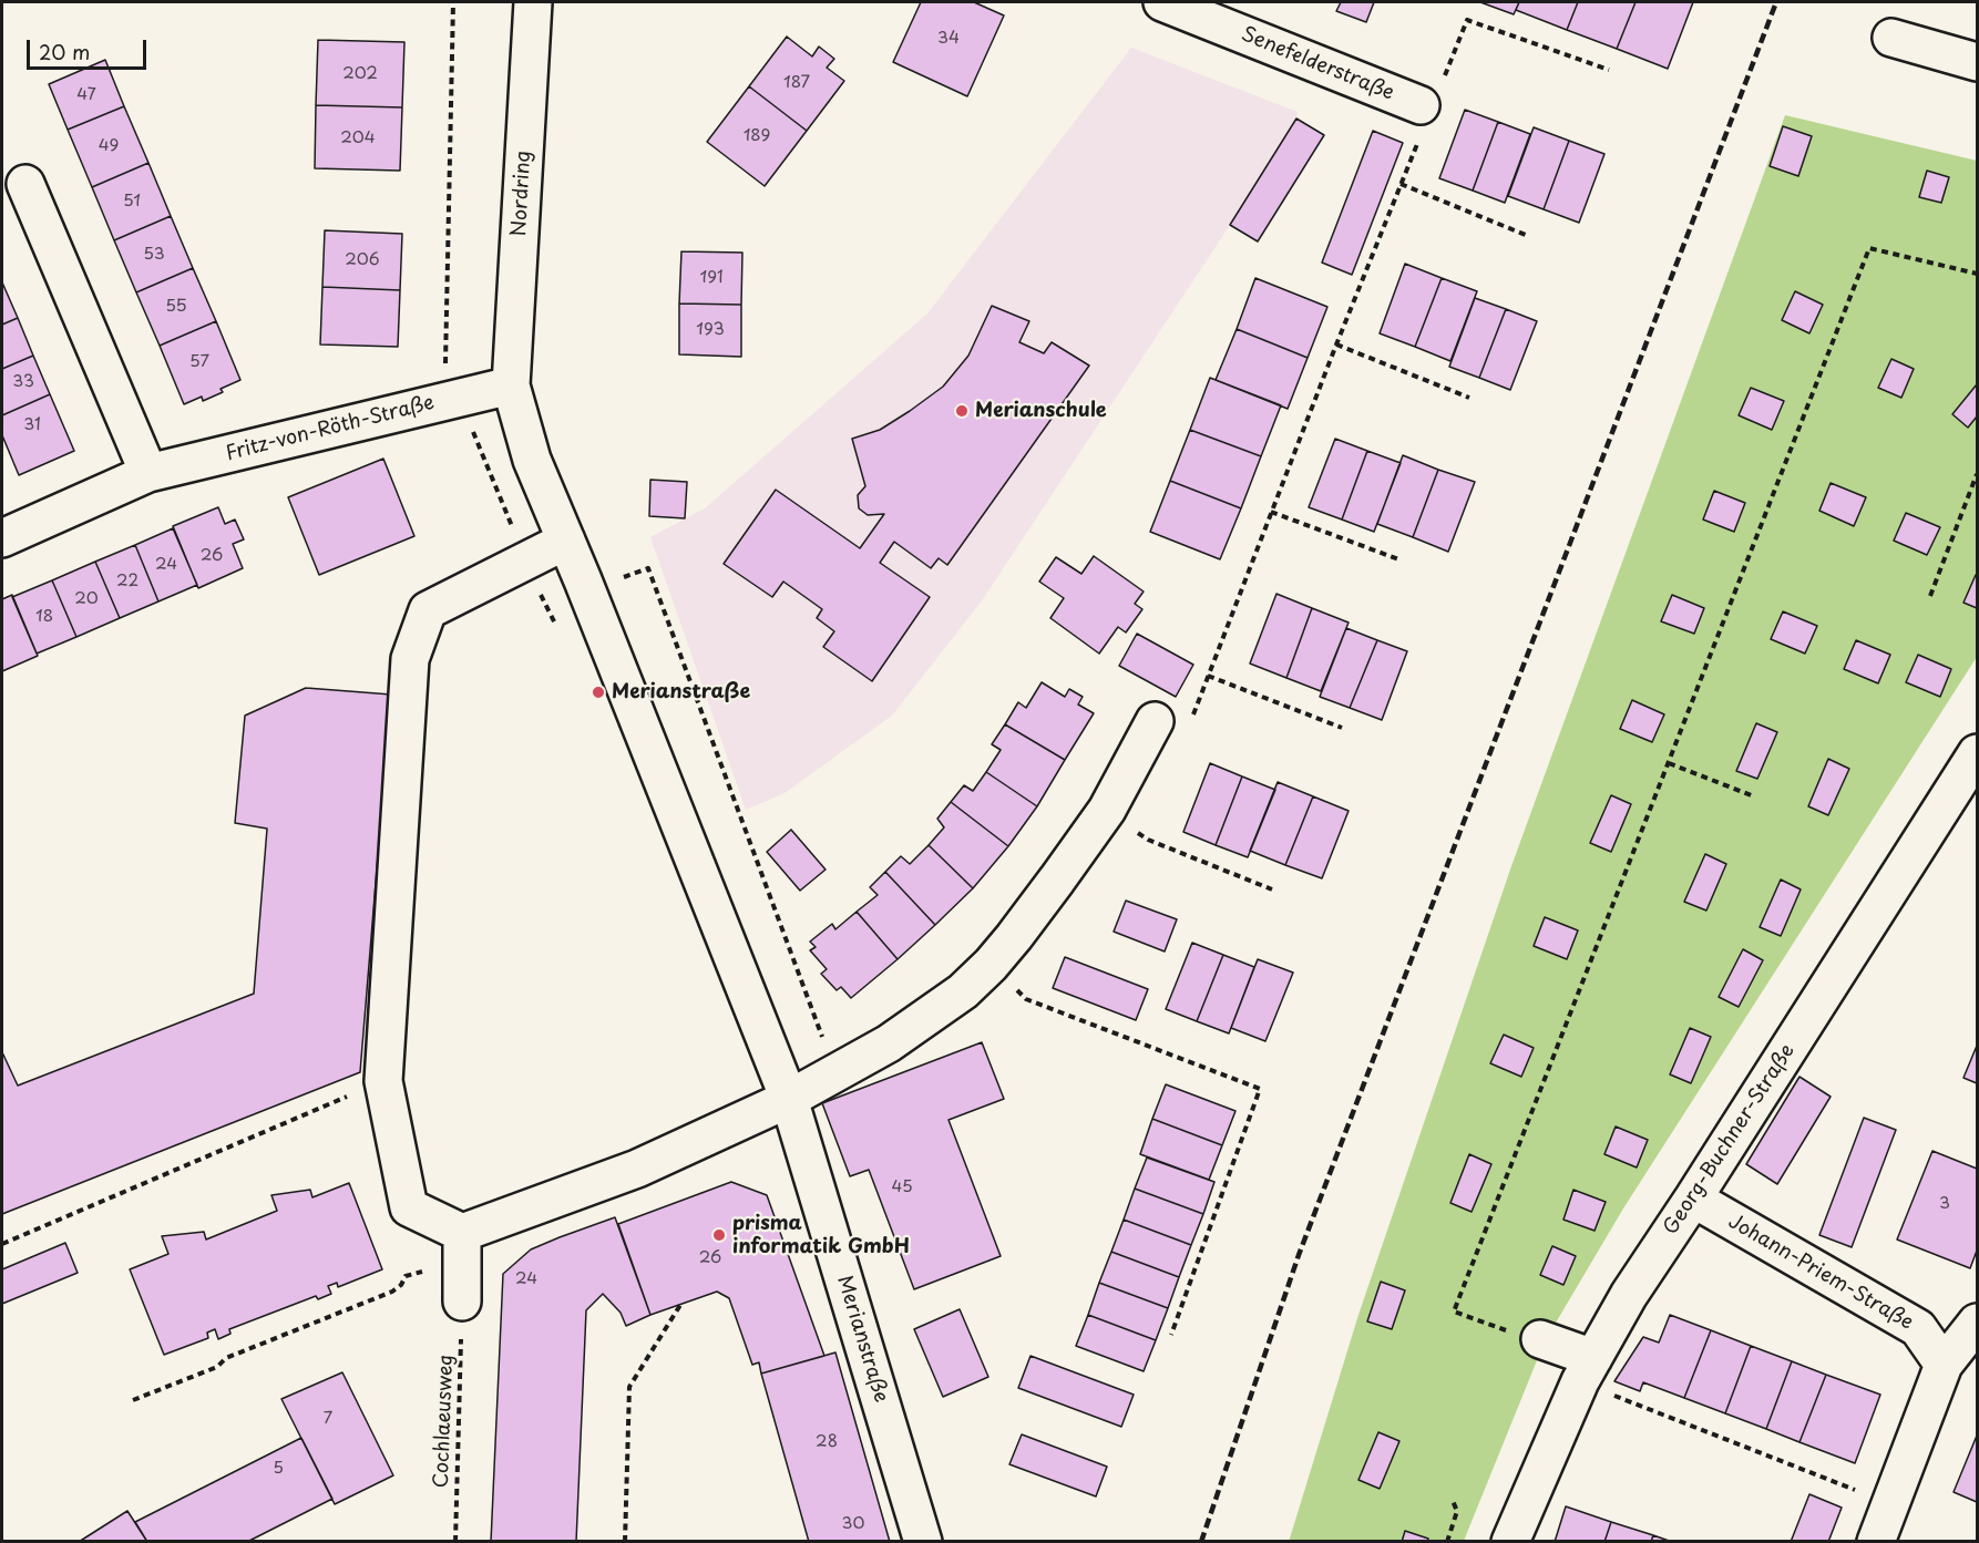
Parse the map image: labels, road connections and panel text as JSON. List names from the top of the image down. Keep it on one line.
{"streets":{"street":["Senefelderstraße","Nordring","Fritz-von-Röth-Straße","Georg-Buchner-Straße","Johann-Priem-Straße","Merianstraße"],"path":["Cochlaeusweg"]},"crossings":[["Nordring","Fritz-von-Röth-Straße"],["Nordring","Merianstraße"],["Fritz-von-Röth-Straße","Merianstraße"],["Georg-Buchner-Straße","Johann-Priem-Straße"]],"places":["Merianschule","Merianstraße","prisma informatik GmbH"],"house_numbers":["34","202","187","47","189","204","49","51","53","206","191","55","193","57","33","31","26","24","22","20","18","45","3","26","24","7","28","5","30"],"scale_bar":"20 m"}
